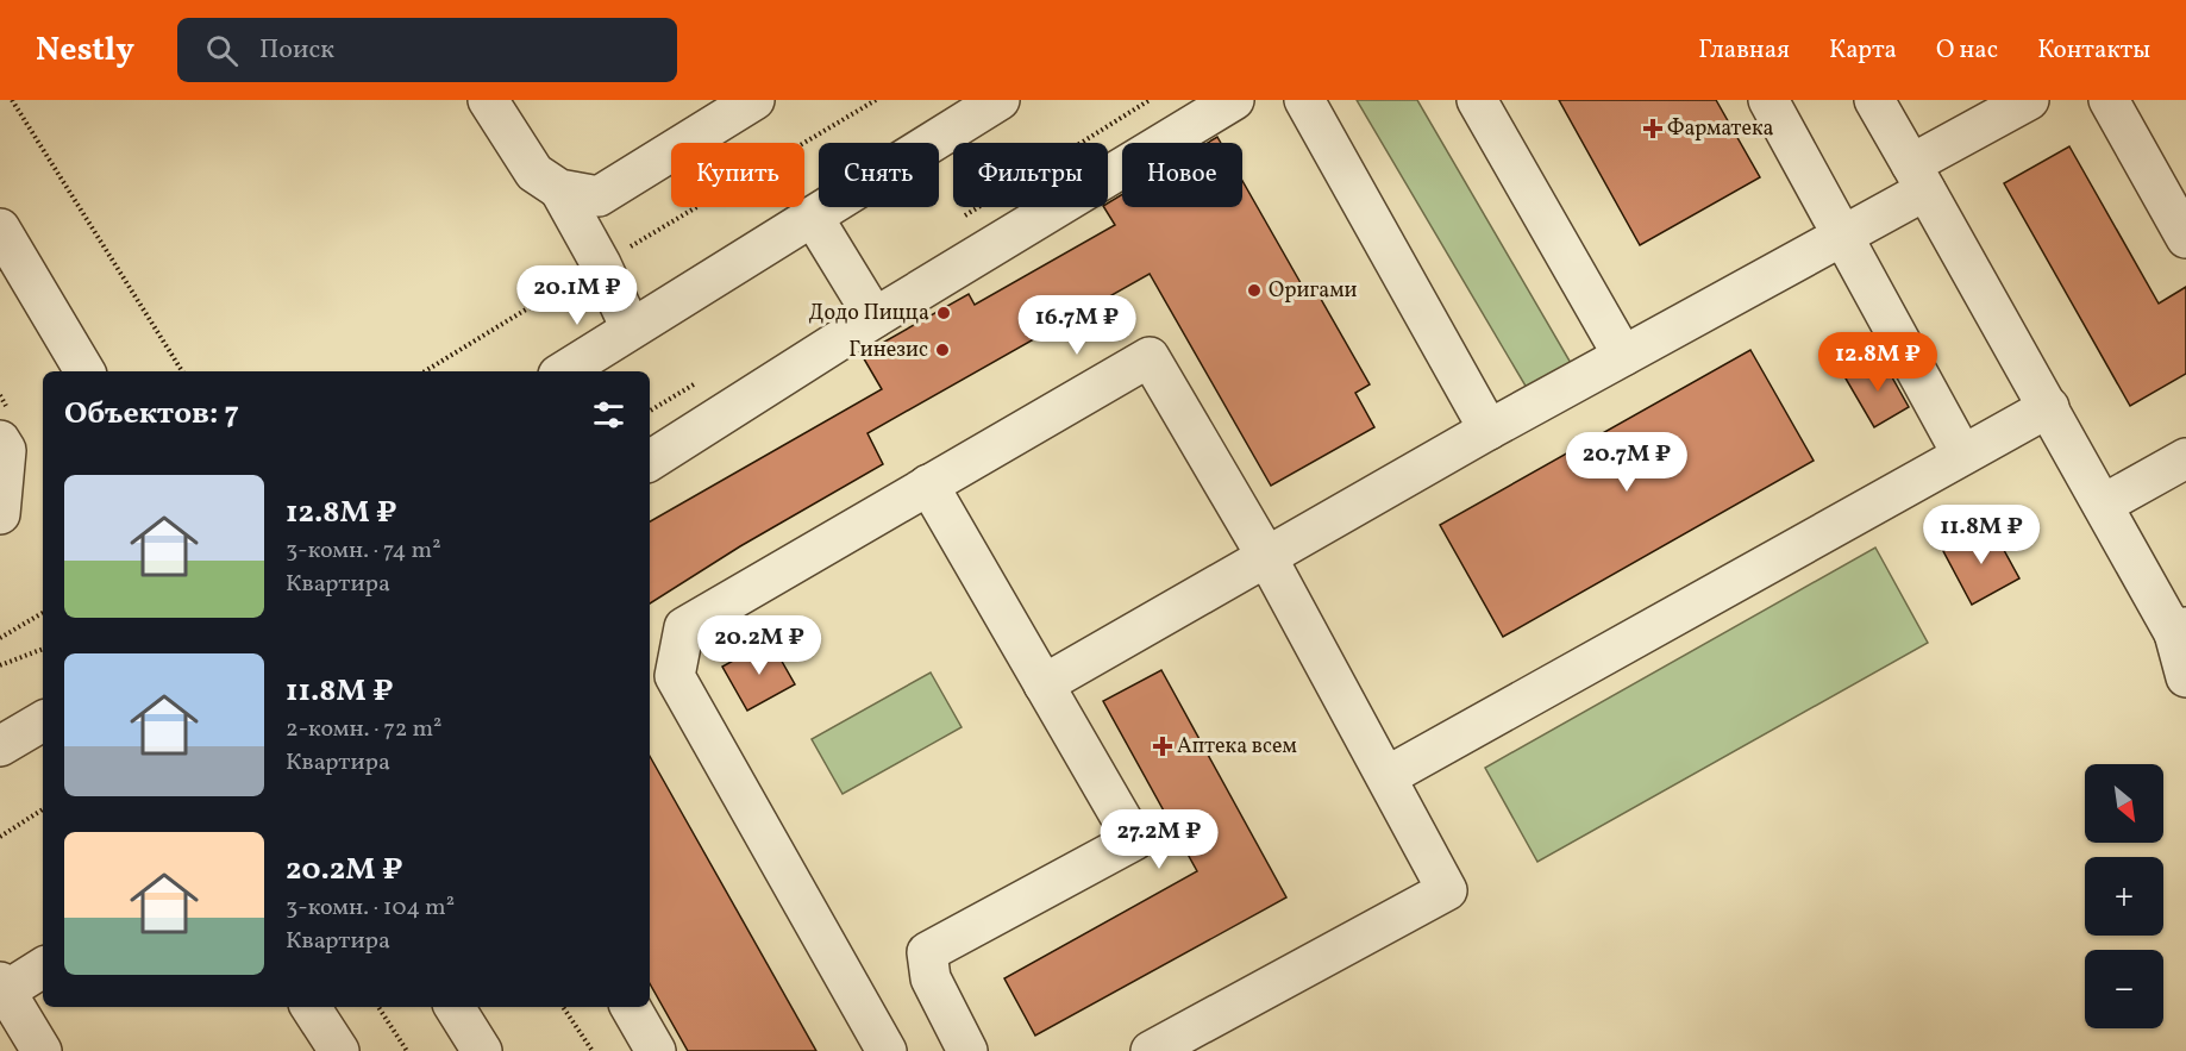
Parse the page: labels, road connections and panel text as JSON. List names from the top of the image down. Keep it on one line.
{"places":{"health":["Фарматека","Аптека всем"],"other":["Оригами","Додо Пицца","Гинезис"]},"north":"bottom right","page":{"header":"Nestly","search":"Поиск","nav":["Главная","Карта","О нас","Контакты"],"chip":["Купить","Снять","Фильтры","Новое"],"price":["20.1M ₽","16.7M ₽","12.8M ₽","20.7M ₽","11.8M ₽","20.2M ₽","27.2M ₽"],"heading":"Объектов: 7","list":[{"name":"12.8M ₽","note":"3-комн. · 74 m² · Квартира"},{"name":"11.8M ₽","note":"2-комн. · 72 m² · Квартира"},{"name":"20.2M ₽","note":"3-комн. · 104 m² · Квартира"}],"map_buttons":["+","−"]}}
